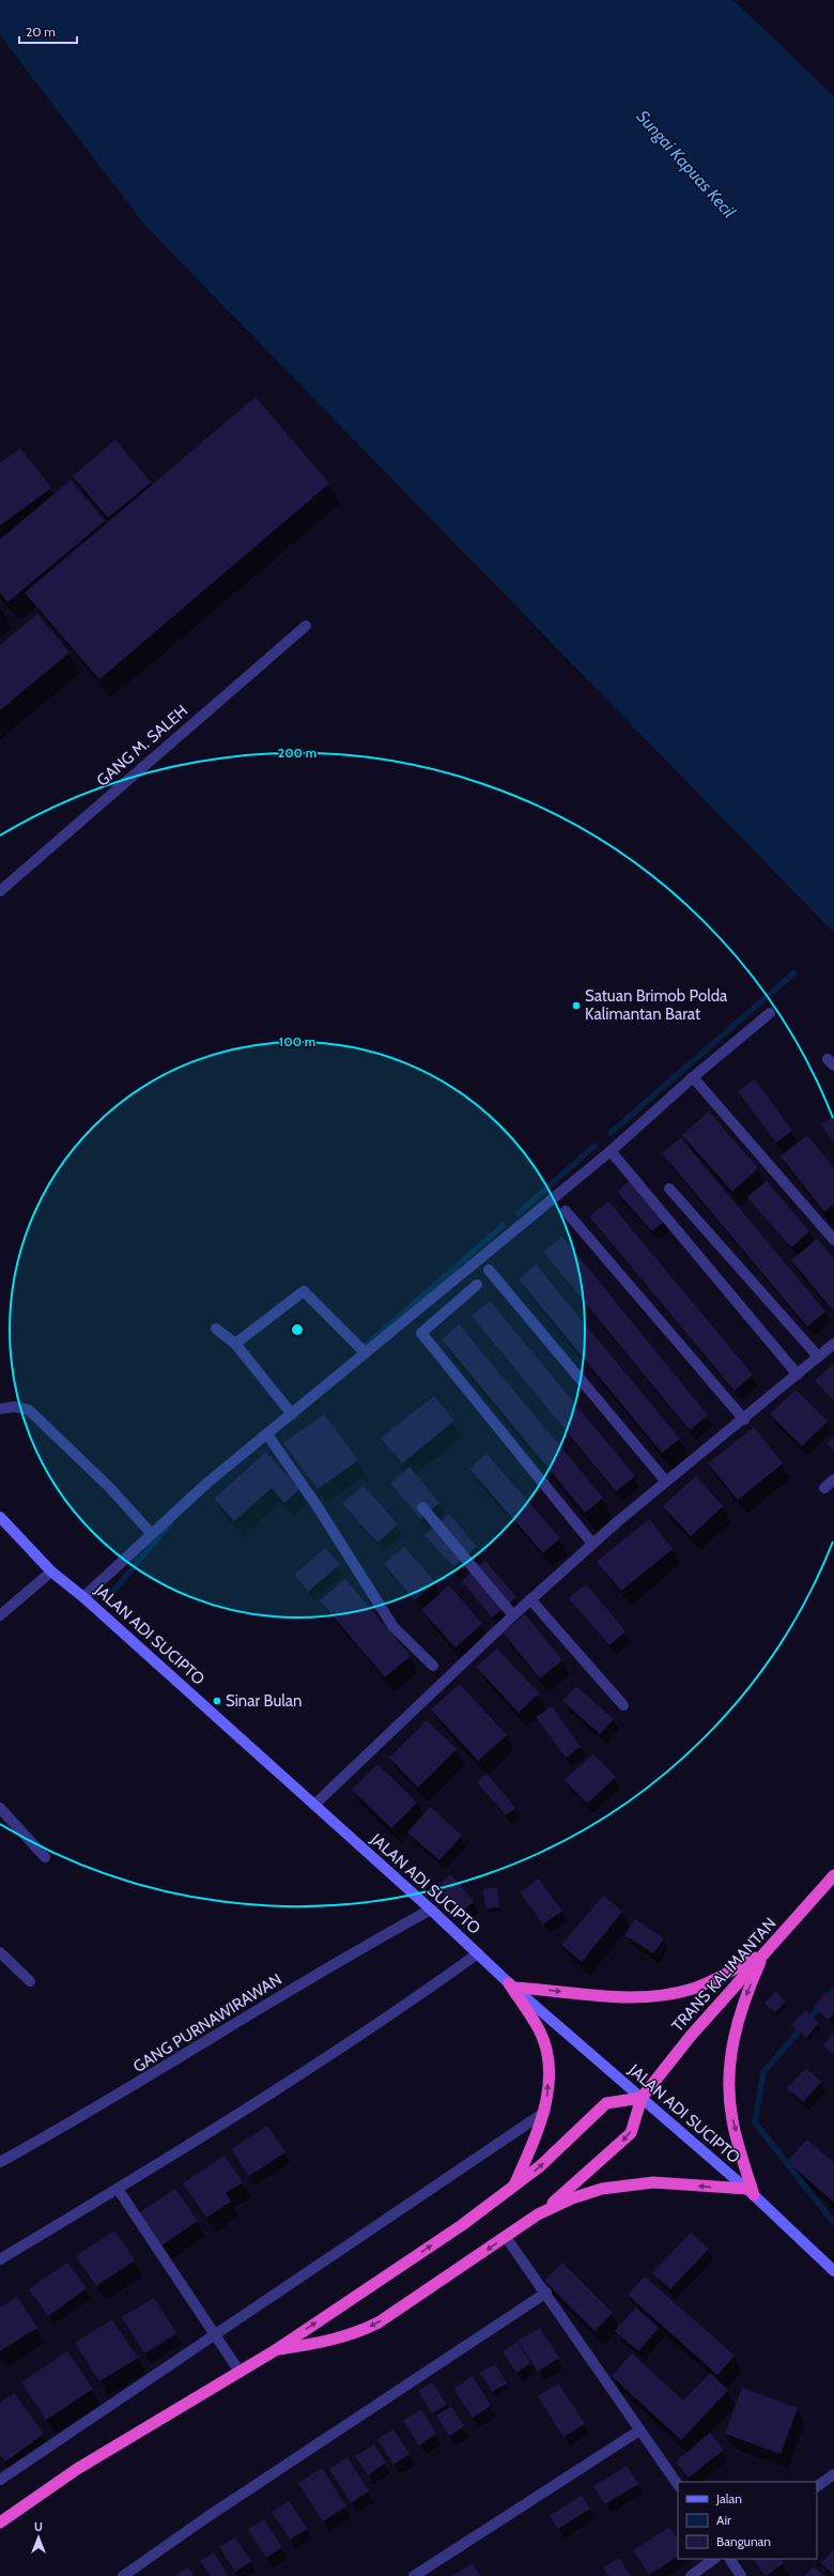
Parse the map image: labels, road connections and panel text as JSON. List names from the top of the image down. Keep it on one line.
{"streets":{"highway":["TRANS KALIMANTAN"],"main road":["JALAN ADI SUCIPTO"],"street":["GANG M. SALEH","GANG PURNAWIRAWAN"]},"crossings":[["JALAN ADI SUCIPTO","TRANS KALIMANTAN"],["JALAN ADI SUCIPTO","GANG PURNAWIRAWAN"]],"water":["Sungai Kapuas Kecil"],"places":["Satuan Brimob Polda Kalimantan Barat","Sinar Bulan"],"legend":["Jalan","Air","Bangunan"],"scale_bar":"20 m","north":"top","rings":["200 m","100 m"]}
